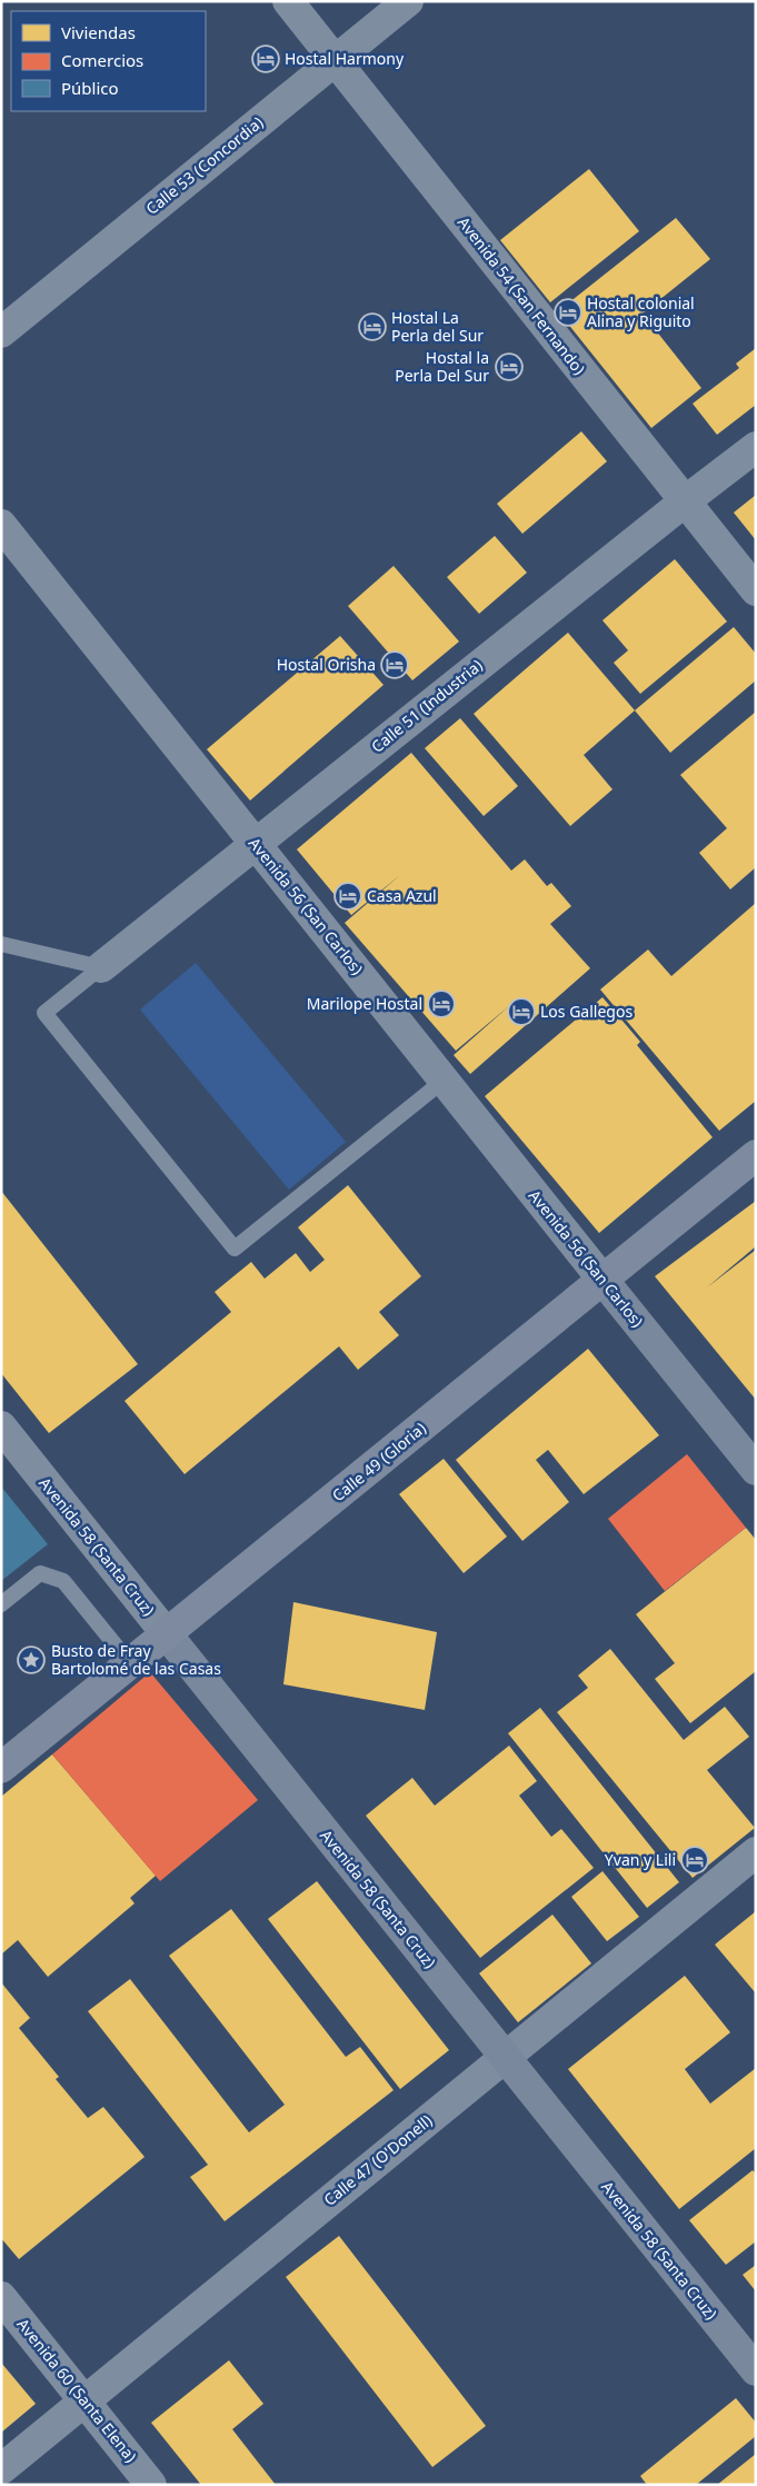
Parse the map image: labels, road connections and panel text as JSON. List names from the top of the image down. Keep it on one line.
{"streets":{"main road":["Avenida 56 (San Carlos)","Calle 49 (Gloria)","Avenida 58 (Santa Cruz)"],"street":["Calle 53 (Concordia)","Avenida 54 (San Fernando)","Calle 51 (Industria)","Calle 47 (O'Donell)","Avenida 60 (Santa Elena)"]},"crossings":[["Calle 53 (Concordia)","Avenida 54 (San Fernando)"],["Avenida 54 (San Fernando)","Calle 51 (Industria)"],["Calle 51 (Industria)","Avenida 56 (San Carlos)"],["Avenida 56 (San Carlos)","Calle 49 (Gloria)"],["Calle 49 (Gloria)","Avenida 58 (Santa Cruz)"],["Avenida 58 (Santa Cruz)","Calle 47 (O'Donell)"],["Calle 47 (O'Donell)","Avenida 60 (Santa Elena)"]],"places":{"hotel":["Hostal Harmony","Hostal colonial Alina y Riguito","Hostal La Perla del Sur","Hostal la Perla Del Sur","Hostal Orisha","Casa Azul","Marilope Hostal","Los Gallegos","Yvan y Lili"],"place":["Busto de Fray Bartolomé de las Casas"]},"legend":["Viviendas","Comercios","Público"]}
